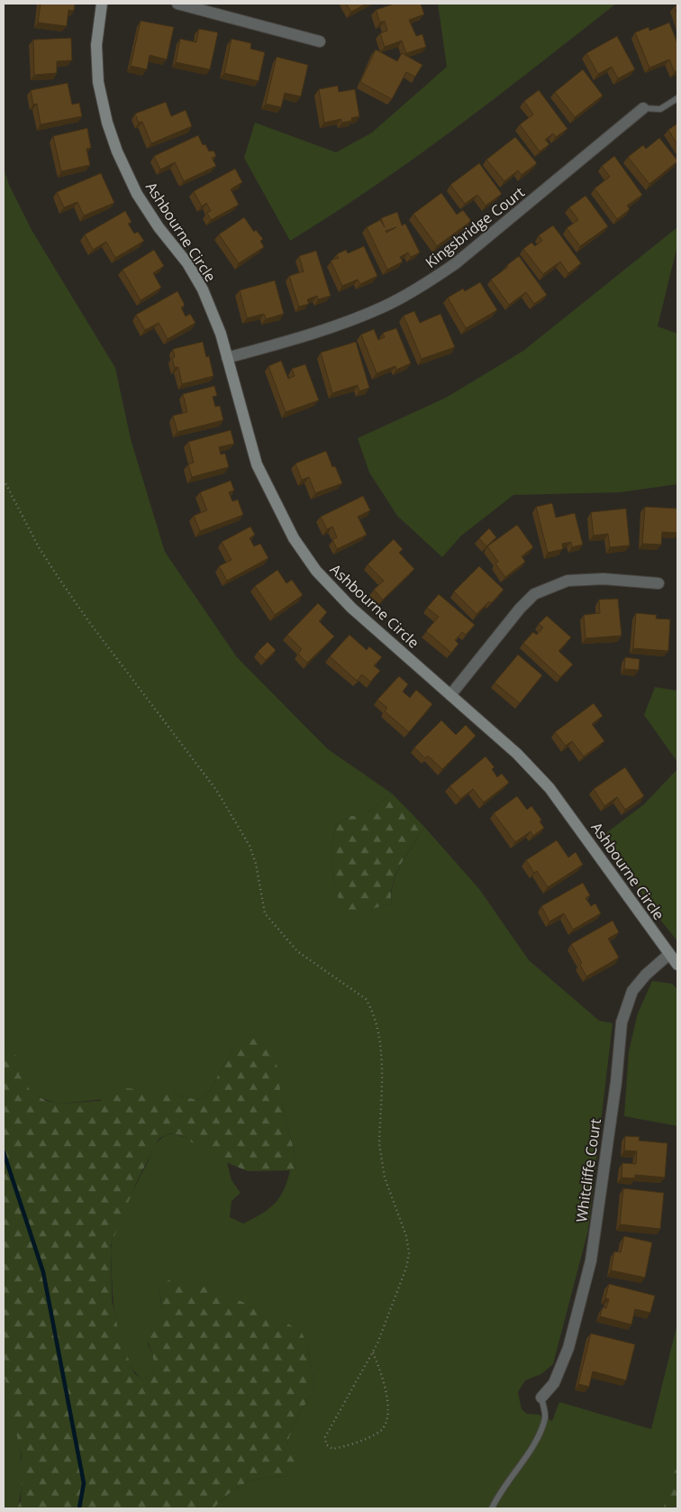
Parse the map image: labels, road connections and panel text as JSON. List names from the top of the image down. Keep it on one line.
{"streets":{"street":["Kingsbridge Court","Ashbourne Circle","Whitcliffe Court"]},"crossings":[["Kingsbridge Court","Ashbourne Circle"],["Ashbourne Circle","Whitcliffe Court"]]}
